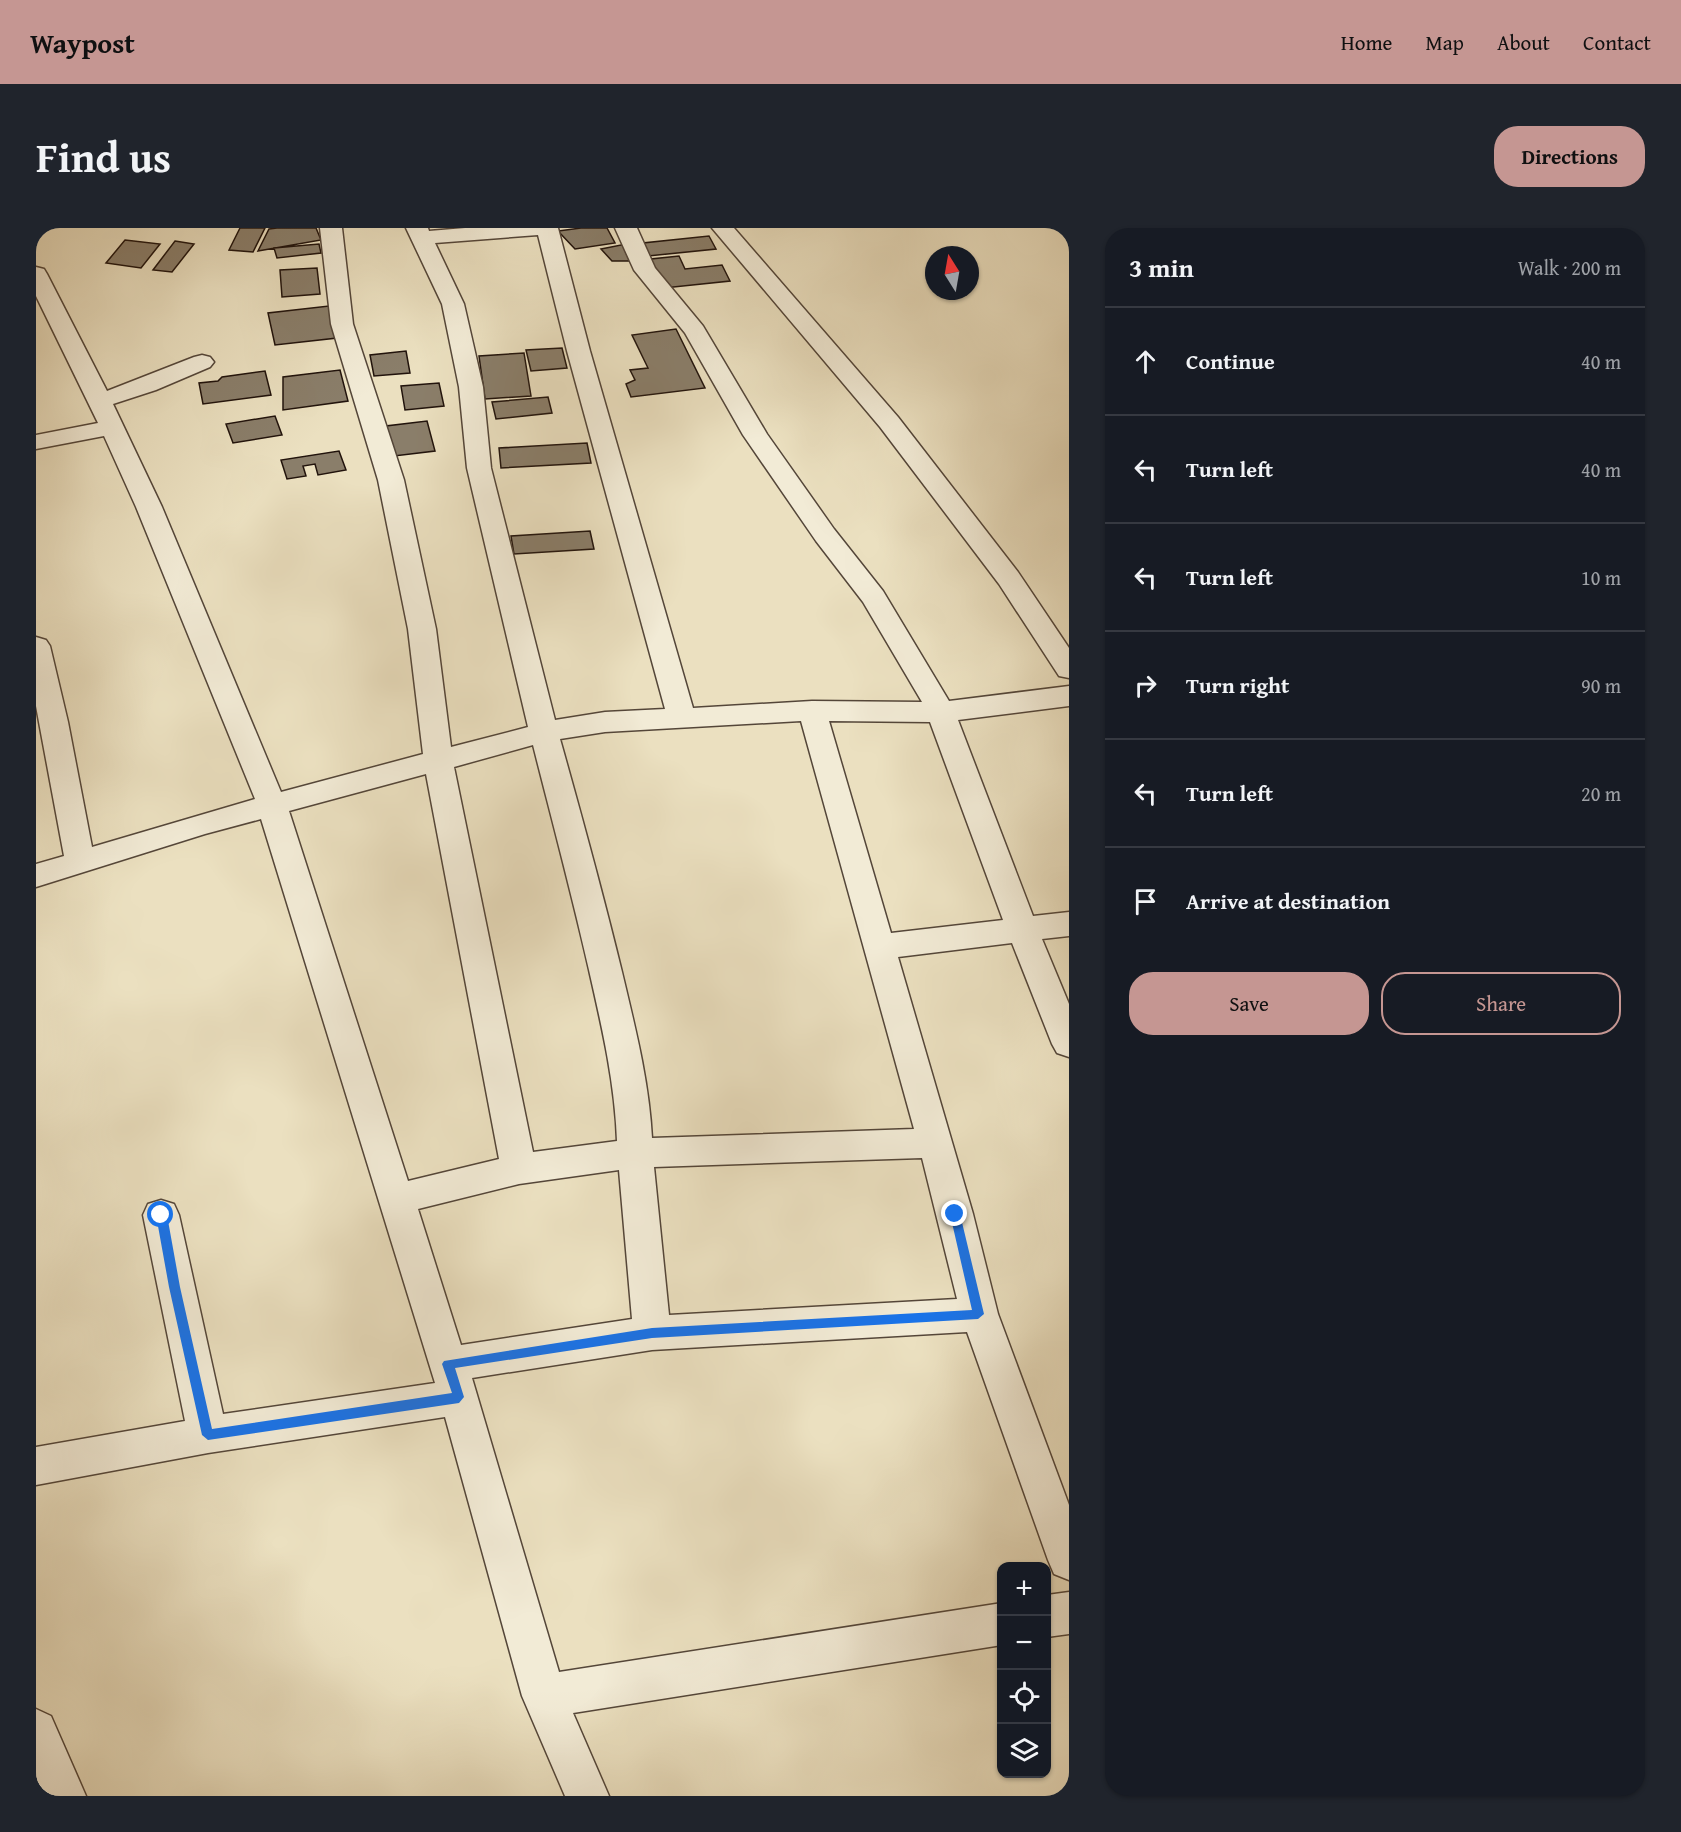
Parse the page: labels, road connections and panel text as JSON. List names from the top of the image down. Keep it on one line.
{"north":"top","page":{"header":"Waypost","nav":["Home","Map","About","Contact"],"title":"Find us","buttons":["Directions",["Save","Share"]],"heading":["3 min","Walk · 200 m"],"list":[["Continue","40 m"],["Turn left","40 m"],["Turn left","10 m"],["Turn right","90 m"],["Turn left","20 m"],"Arrive at destination"],"map_buttons":["+","−"]}}
